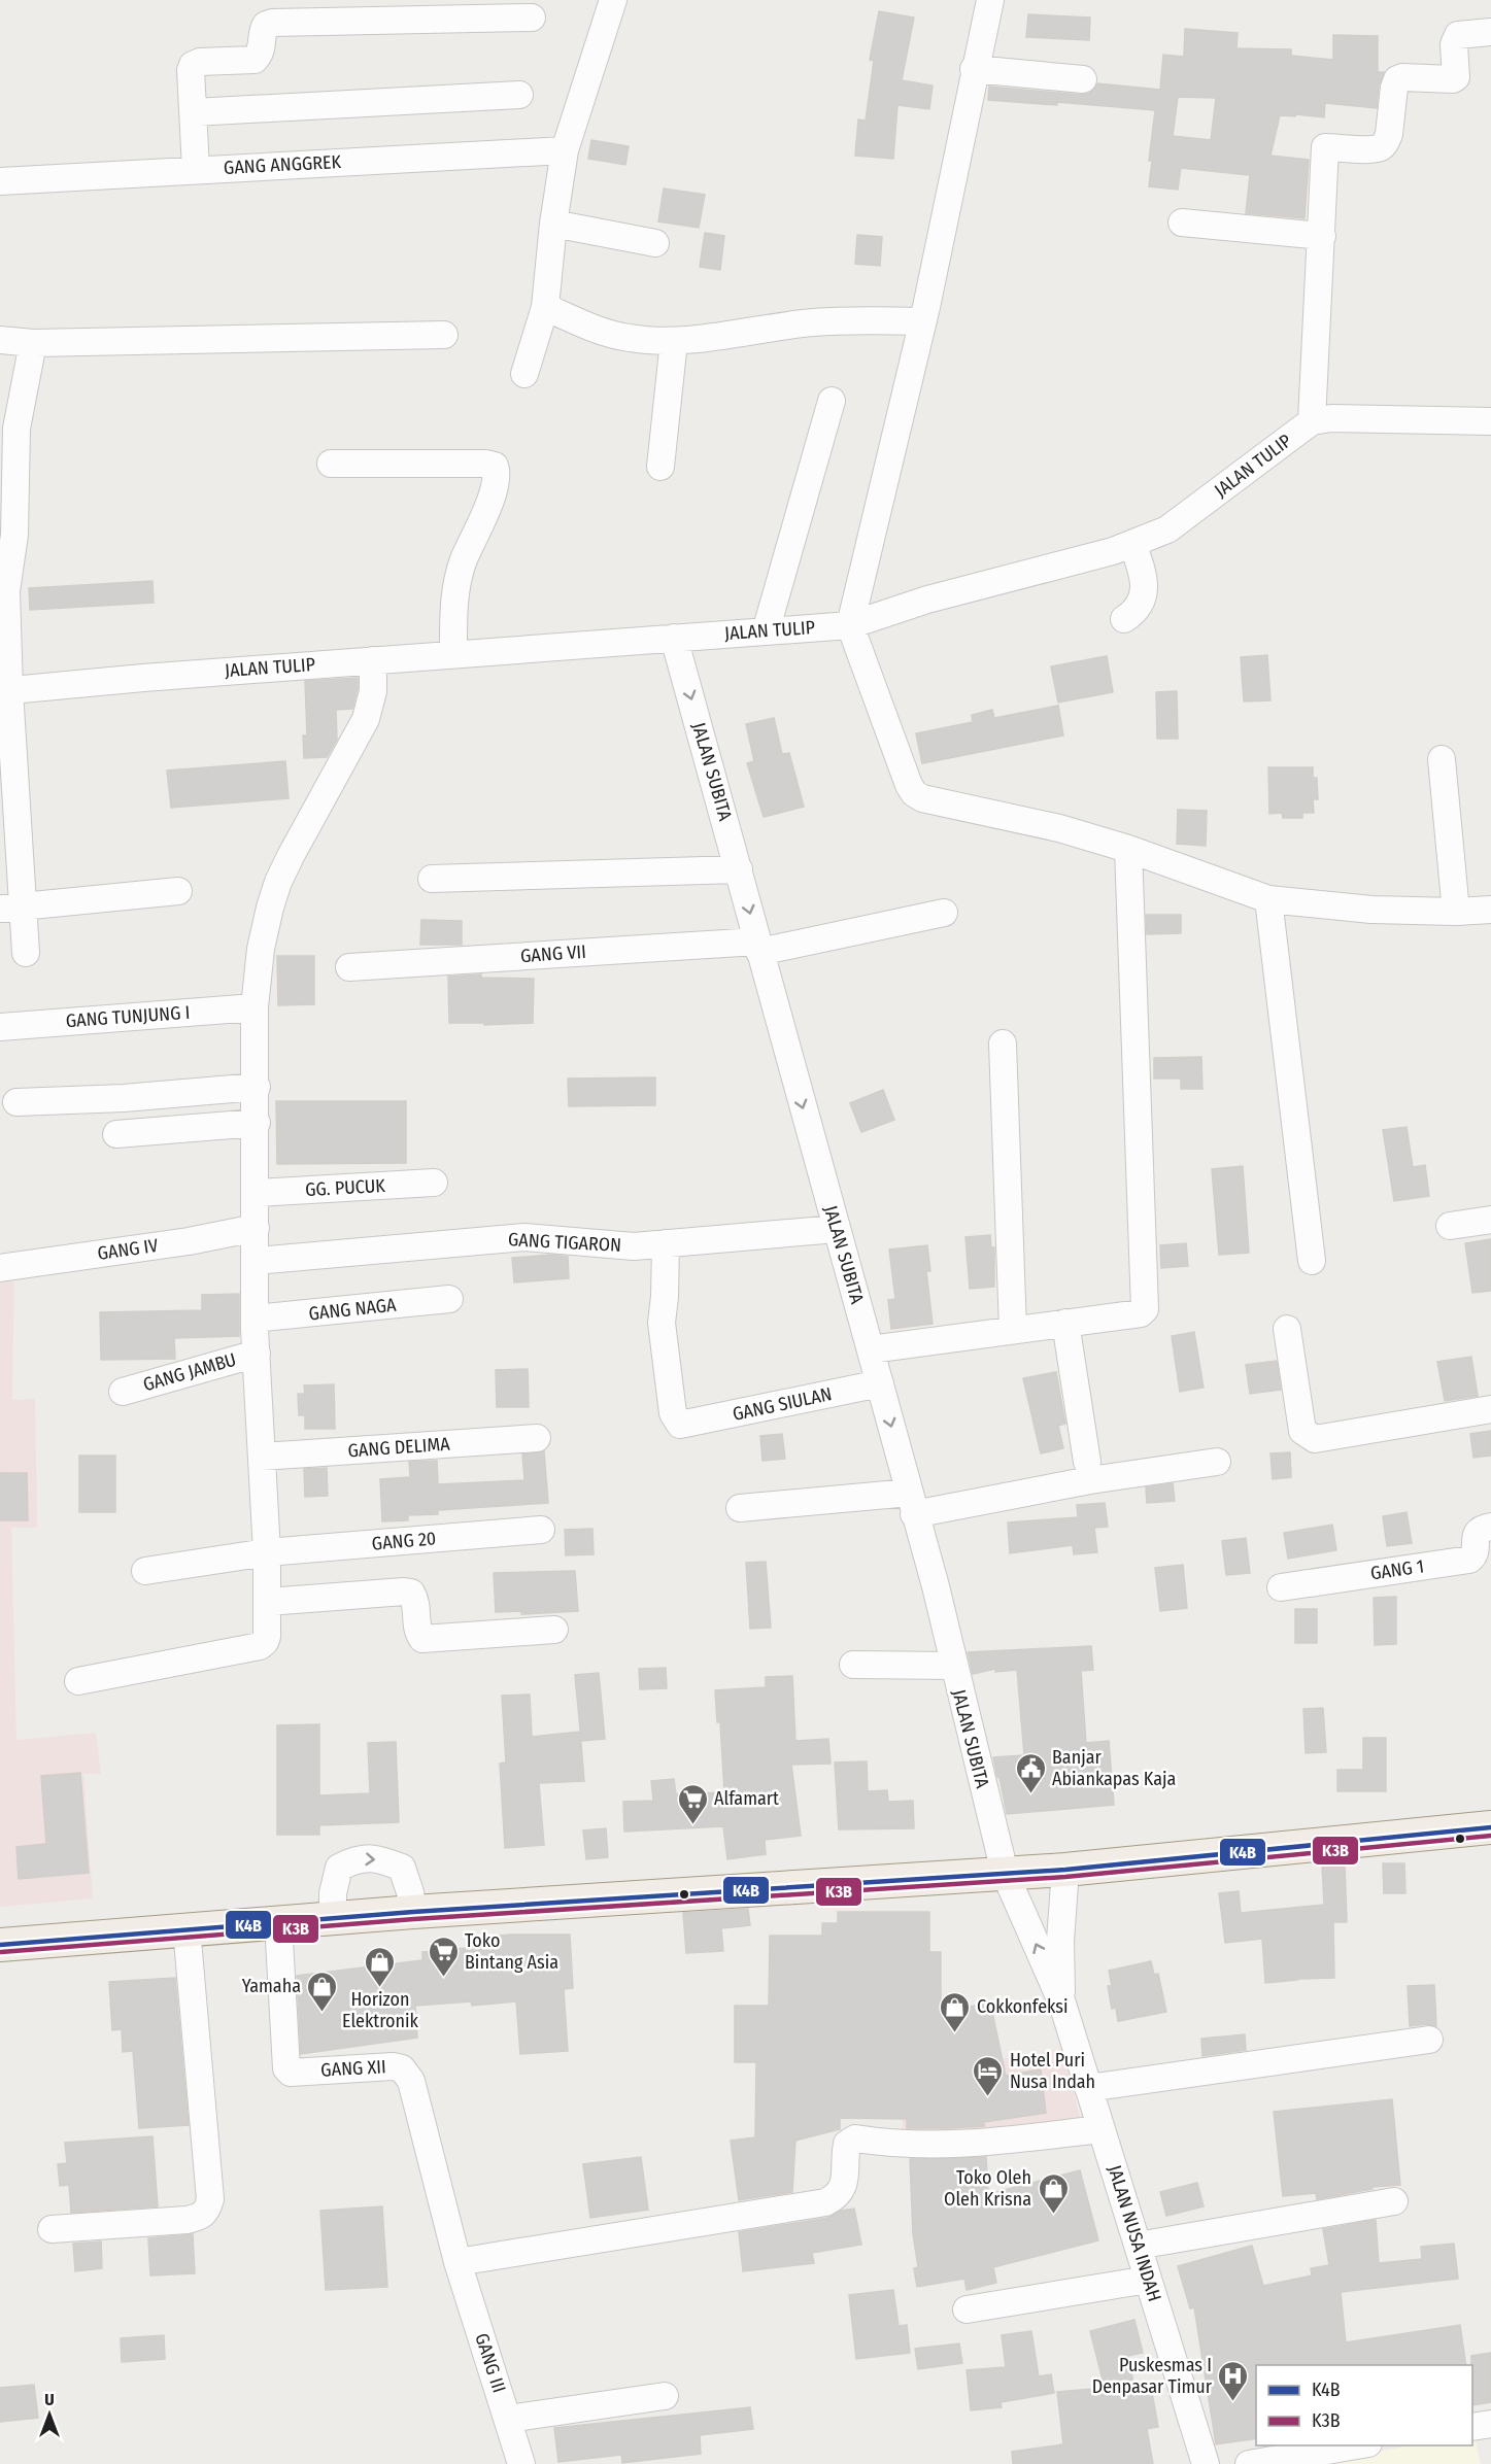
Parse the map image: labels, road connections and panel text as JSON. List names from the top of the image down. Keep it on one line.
{"streets":{"street":["GANG ANGGREK","JALAN TULIP","JALAN SUBITA","GANG VII","GANG TUNJUNG I","GG. PUCUK","GANG TIGARON","GANG IV","GANG NAGA","GANG JAMBU","GANG SIULAN","GANG DELIMA","GANG 20","GANG 1","GANG XII","JALAN NUSA INDAH","GANG III"]},"crossings":[["JALAN TULIP","JALAN SUBITA"],["JALAN SUBITA","GANG VII"],["JALAN SUBITA","GANG TIGARON"],["JALAN SUBITA","GANG SIULAN"],["JALAN SUBITA","JALAN NUSA INDAH"],["GANG TIGARON","GANG SIULAN"],["GANG XII","GANG III"]],"places":{"public building":["Banjar Abiankapas Kaja"],"supermarket":["Alfamart","Toko Bintang Asia"],"shop":["Horizon Elektronik","Yamaha","Cokkonfeksi","Toko Oleh Oleh Krisna"],"hotel":["Hotel Puri Nusa Indah"],"hospital":["Puskesmas I Denpasar Timur"]},"lines":["transit line K4B","transit line K3B"],"legend":["K4B","K3B"],"north":"top"}
